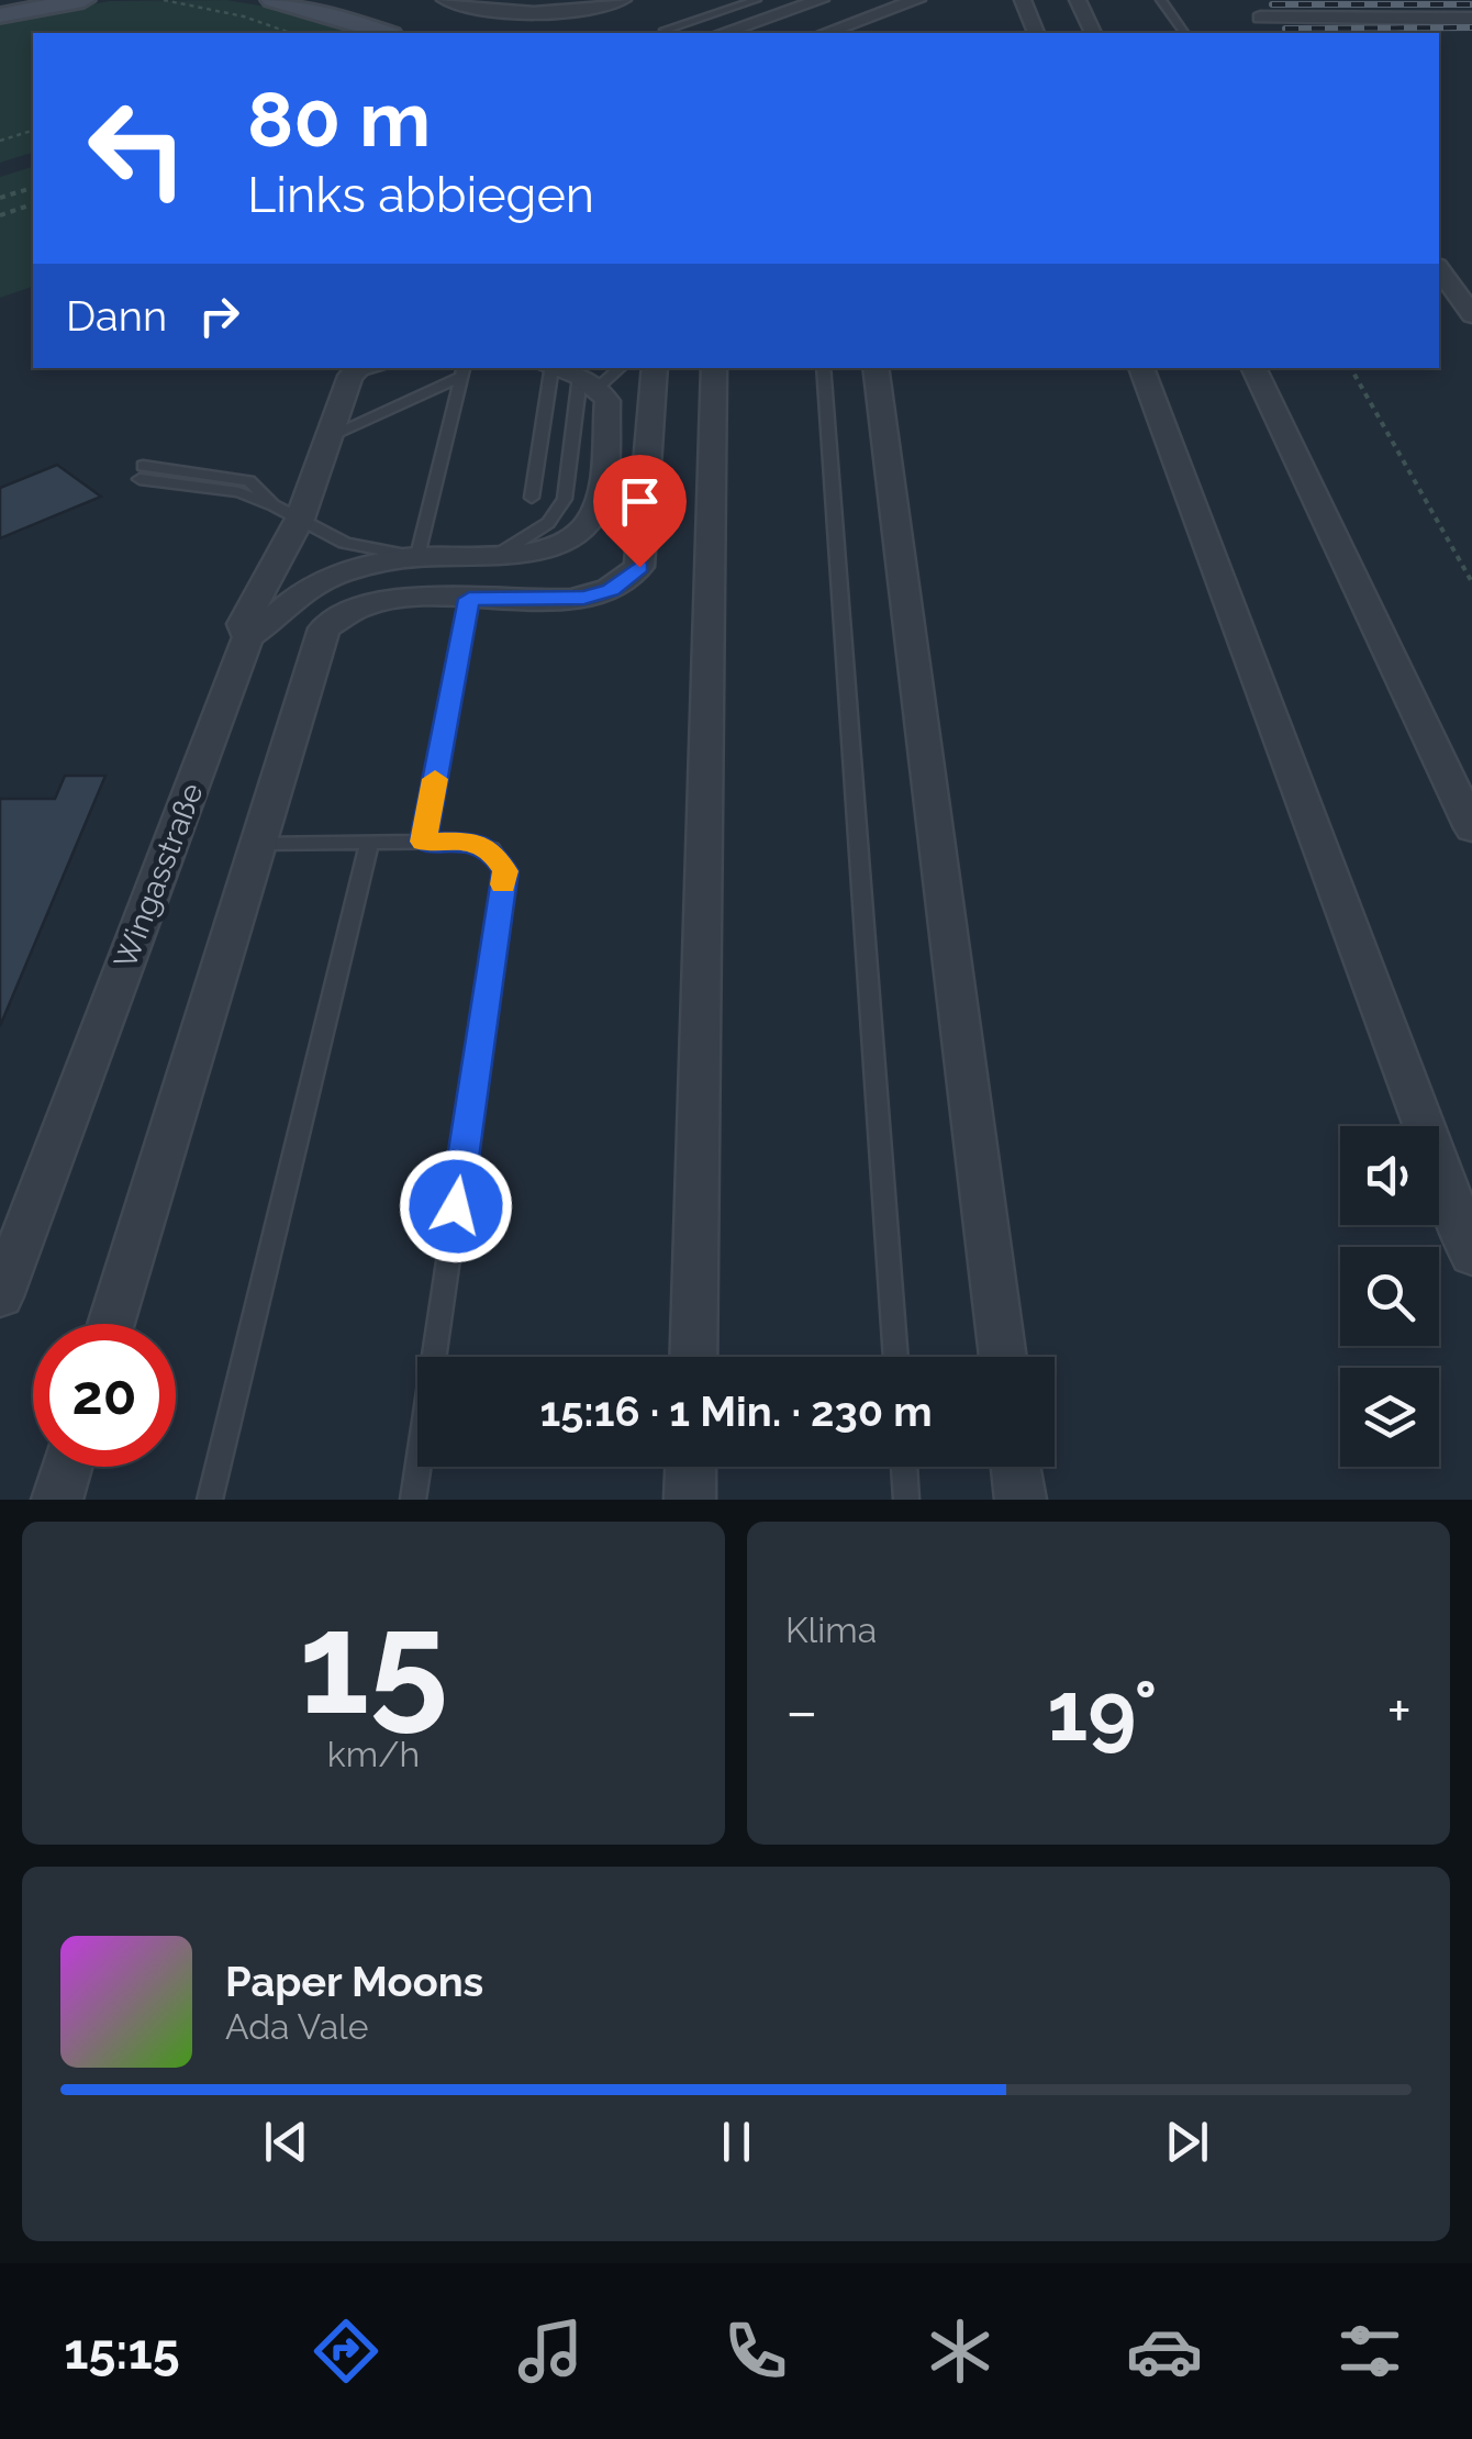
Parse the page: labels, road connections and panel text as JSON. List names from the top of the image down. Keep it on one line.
{"streets":{"street":["Wingasstraße"]},"page":{"turn":["80 m","Links abbiegen"],"then":"Dann","limit":"20","trip":"15:16 · 1 Min. · 230 m","tile":[["15","km/h"],"Klima"],"heat":["−","19°","+"],"song":["Paper Moons","Ada Vale"],"tabs":"15:15"}}
